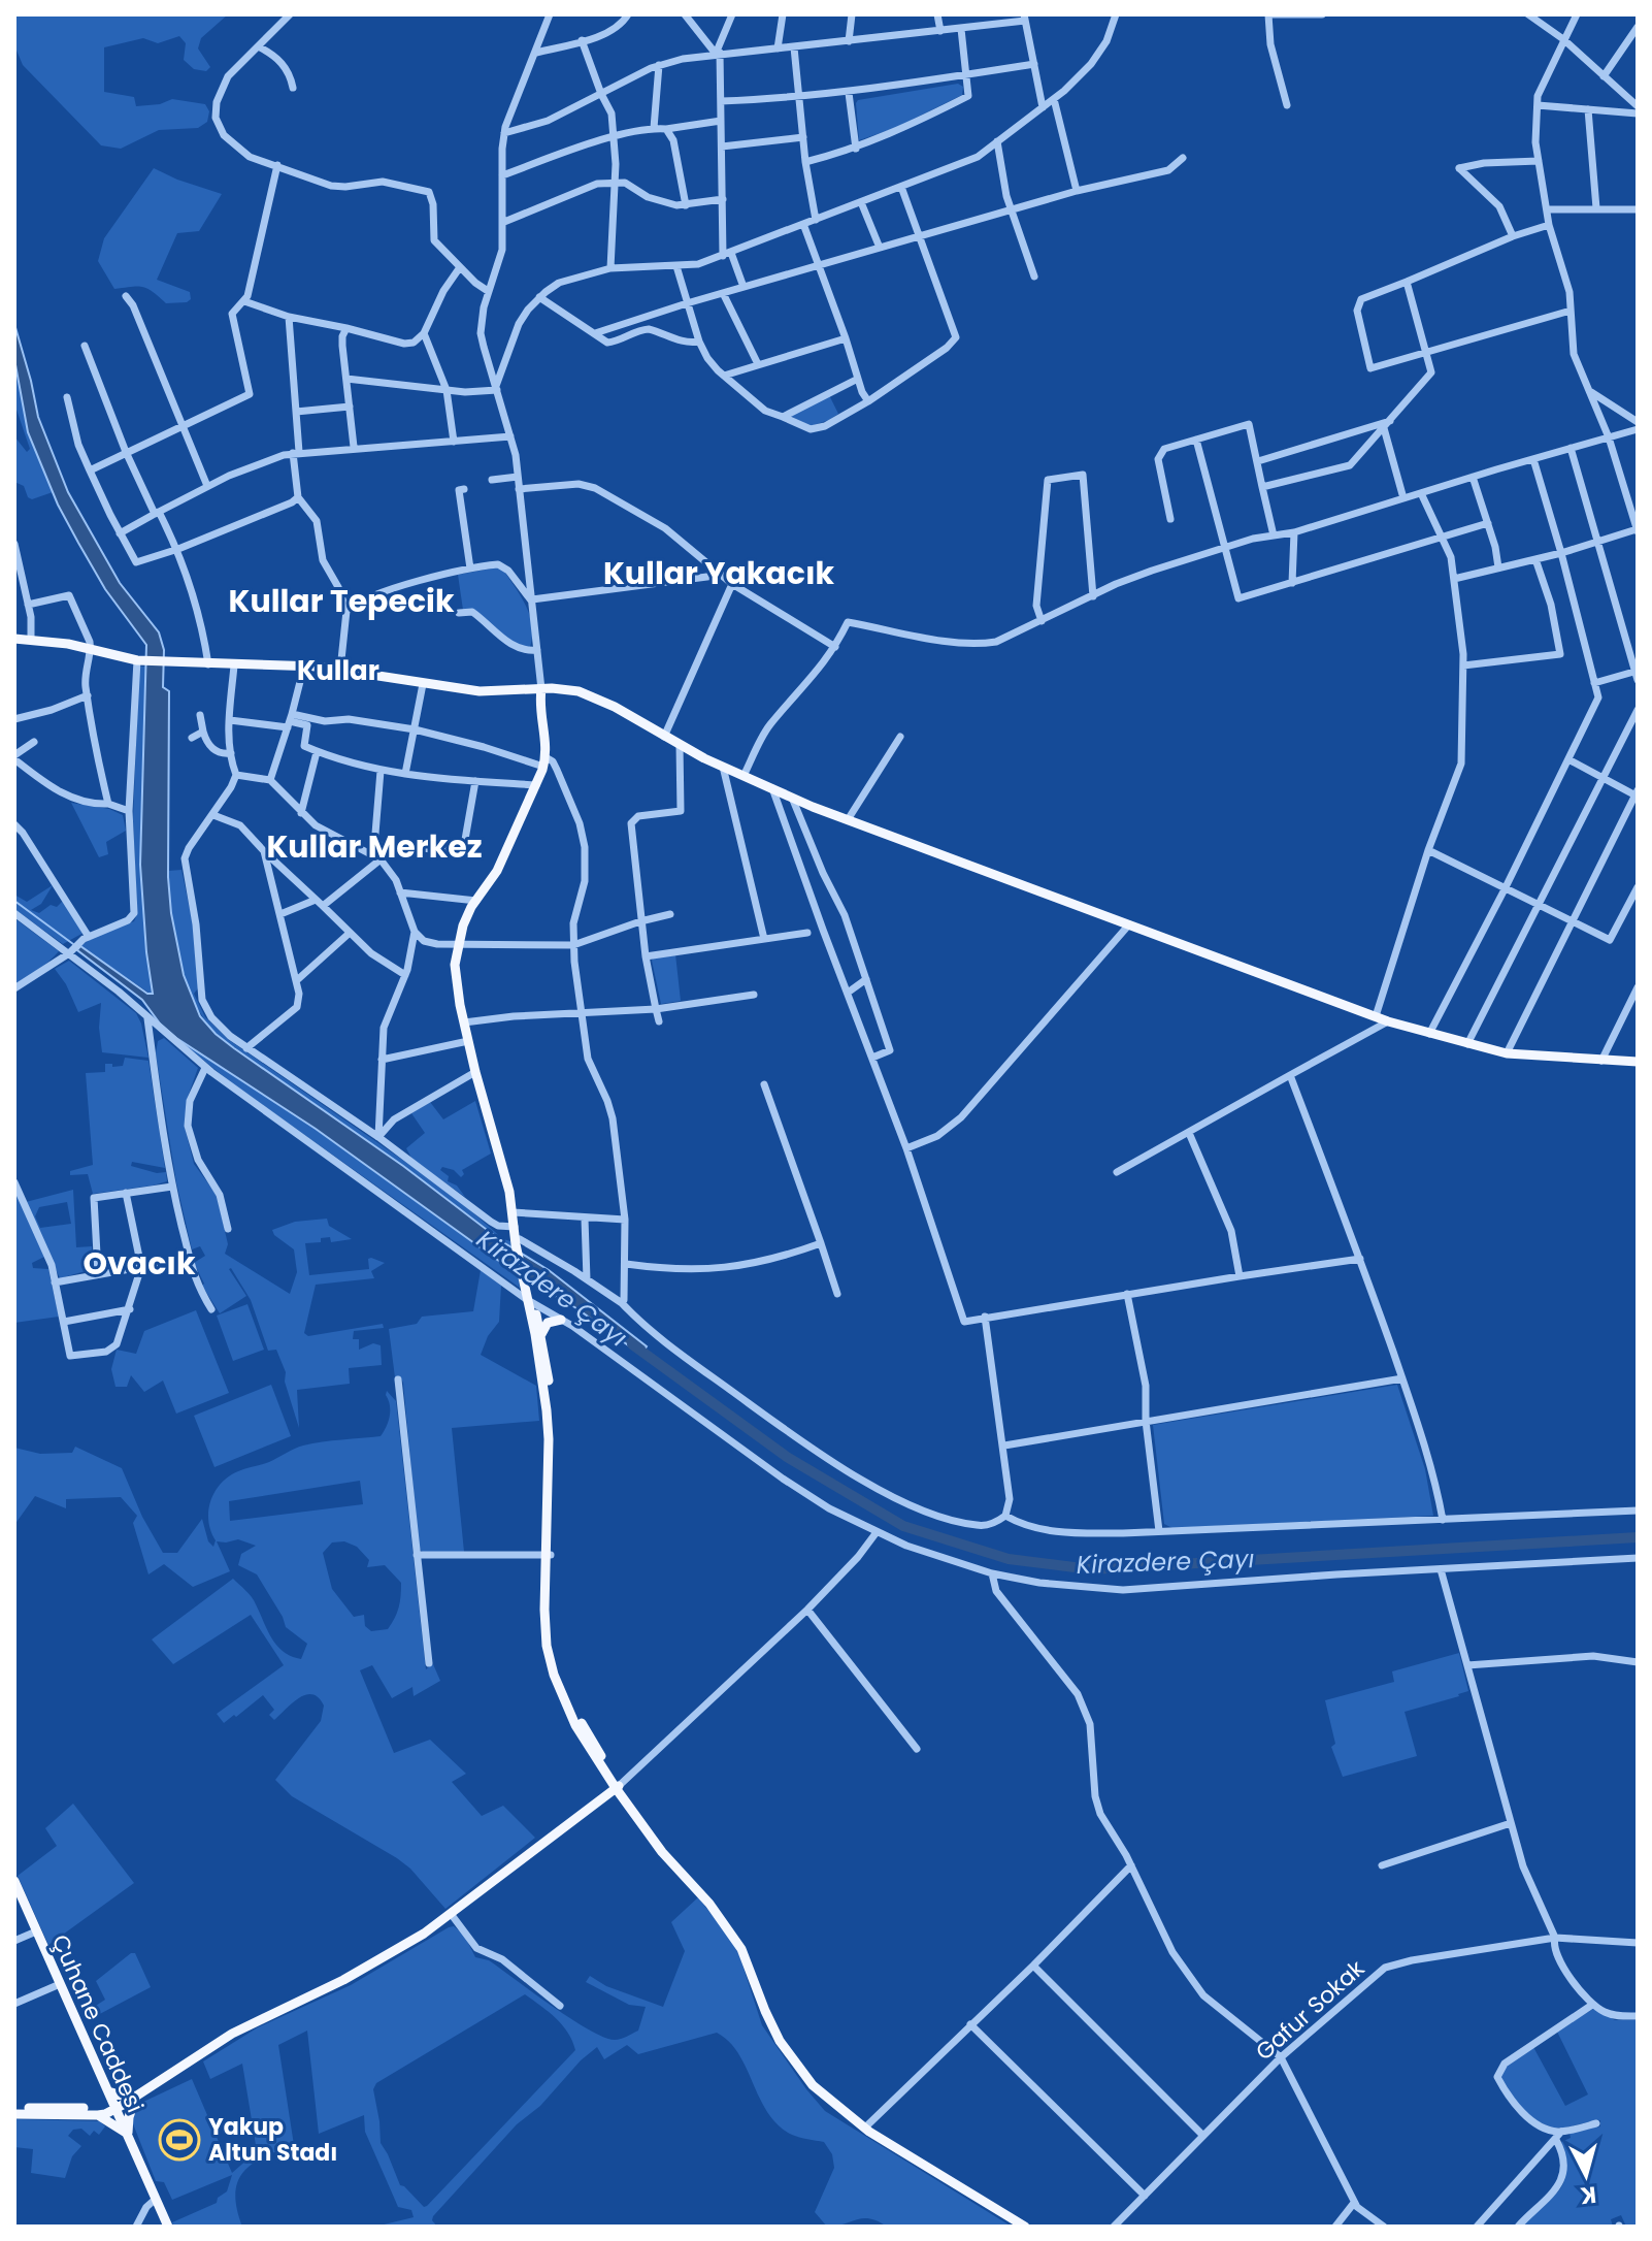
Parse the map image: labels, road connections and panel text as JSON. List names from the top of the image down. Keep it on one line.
{"streets":{"main road":["Çuhane Caddesi"],"street":["Gafur Sokak"]},"districts":["Kullar Yakacık","Kullar Tepecik","Kullar","Kullar Merkez","Ovacık"],"water":["Kirazdere Çayı"],"places":{"sports":["Yakup Altun Stadı"]},"north":"bottom"}
